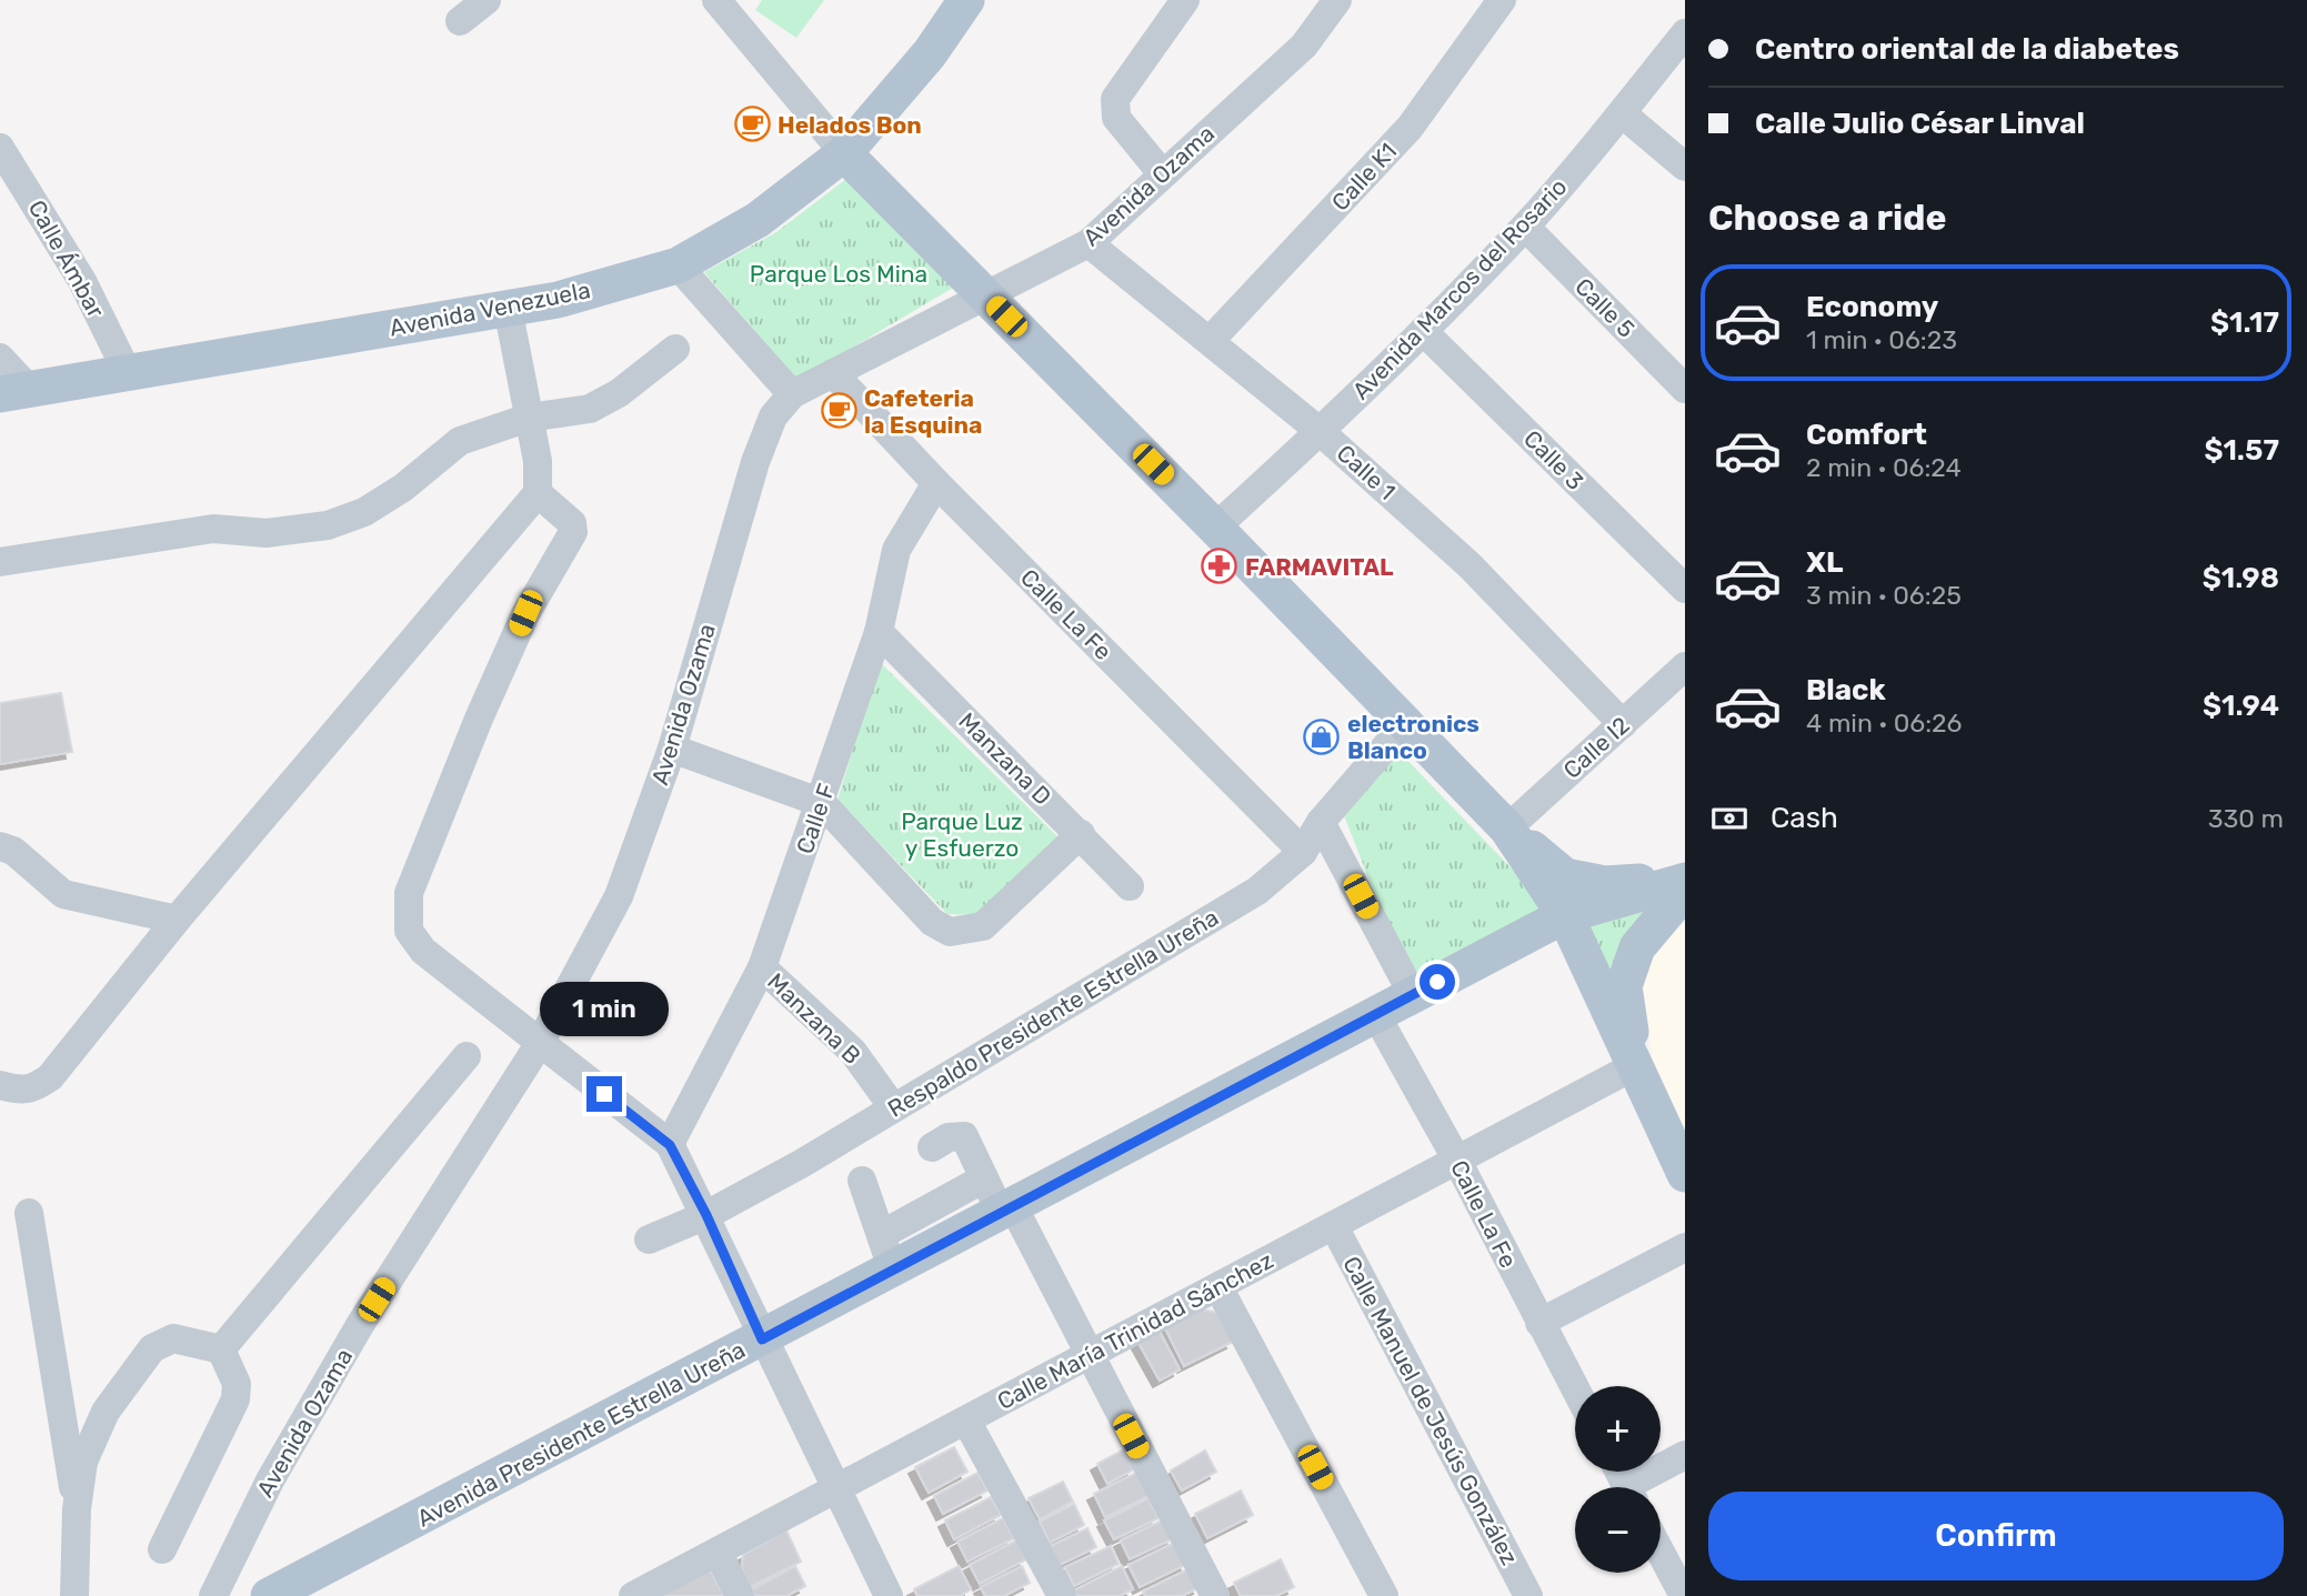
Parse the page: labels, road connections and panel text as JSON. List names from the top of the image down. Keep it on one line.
{"streets":{"main road":["Avenida Venezuela","Avenida Presidente Estrella Ureña"],"street":["Calle K1","Avenida Ozama","Calle Ámbar","Avenida Marcos del Rosario","Calle 5","Calle 3","Calle 1","Calle La Fe","Calle I2","Manzana D","Calle F","Respaldo Presidente Estrella Ureña","Manzana B","Calle María Trinidad Sánchez","Calle Manuel de Jesús González"]},"crossings":[["Calle K1","Calle 1"],["Avenida Ozama","Calle 1"],["Avenida Ozama","Calle La Fe"],["Calle Ámbar","Avenida Venezuela"],["Avenida Marcos del Rosario","Calle 5"],["Avenida Marcos del Rosario","Calle 3"],["Avenida Marcos del Rosario","Calle 1"],["Calle 1","Calle I2"],["Calle La Fe","Calle F"],["Calle La Fe","Respaldo Presidente Estrella Ureña"],["Calle La Fe","Calle María Trinidad Sánchez"],["Calle La Fe","Avenida Presidente Estrella Ureña"],["Manzana D","Calle F"],["Calle F","Manzana B"],["Respaldo Presidente Estrella Ureña","Manzana B"],["Calle María Trinidad Sánchez","Calle Manuel de Jesús González"]],"parks":["Parque Los Mina","Parque Luz y Esfuerzo"],"places":{"cafe":["Helados Bon","Cafeteria la Esquina"],"pharmacy":["FARMAVITAL"],"shop":["electronics Blanco"]},"page":{"banner":["Centro oriental de la diabetes","Calle Julio César Linval"],"heading":"Choose a ride","list":[{"name":"Economy","note":"1 min · 06:23","value":"$1.17"},{"name":"Comfort","note":"2 min · 06:24","value":"$1.57"},{"name":"XL","note":"3 min · 06:25","value":"$1.98"},{"name":"Black","note":"4 min · 06:26","value":"$1.94"}],"pay":["Cash","330 m"],"bubble":"1 min","map_buttons":["+","−"],"buttons":"Confirm"}}
